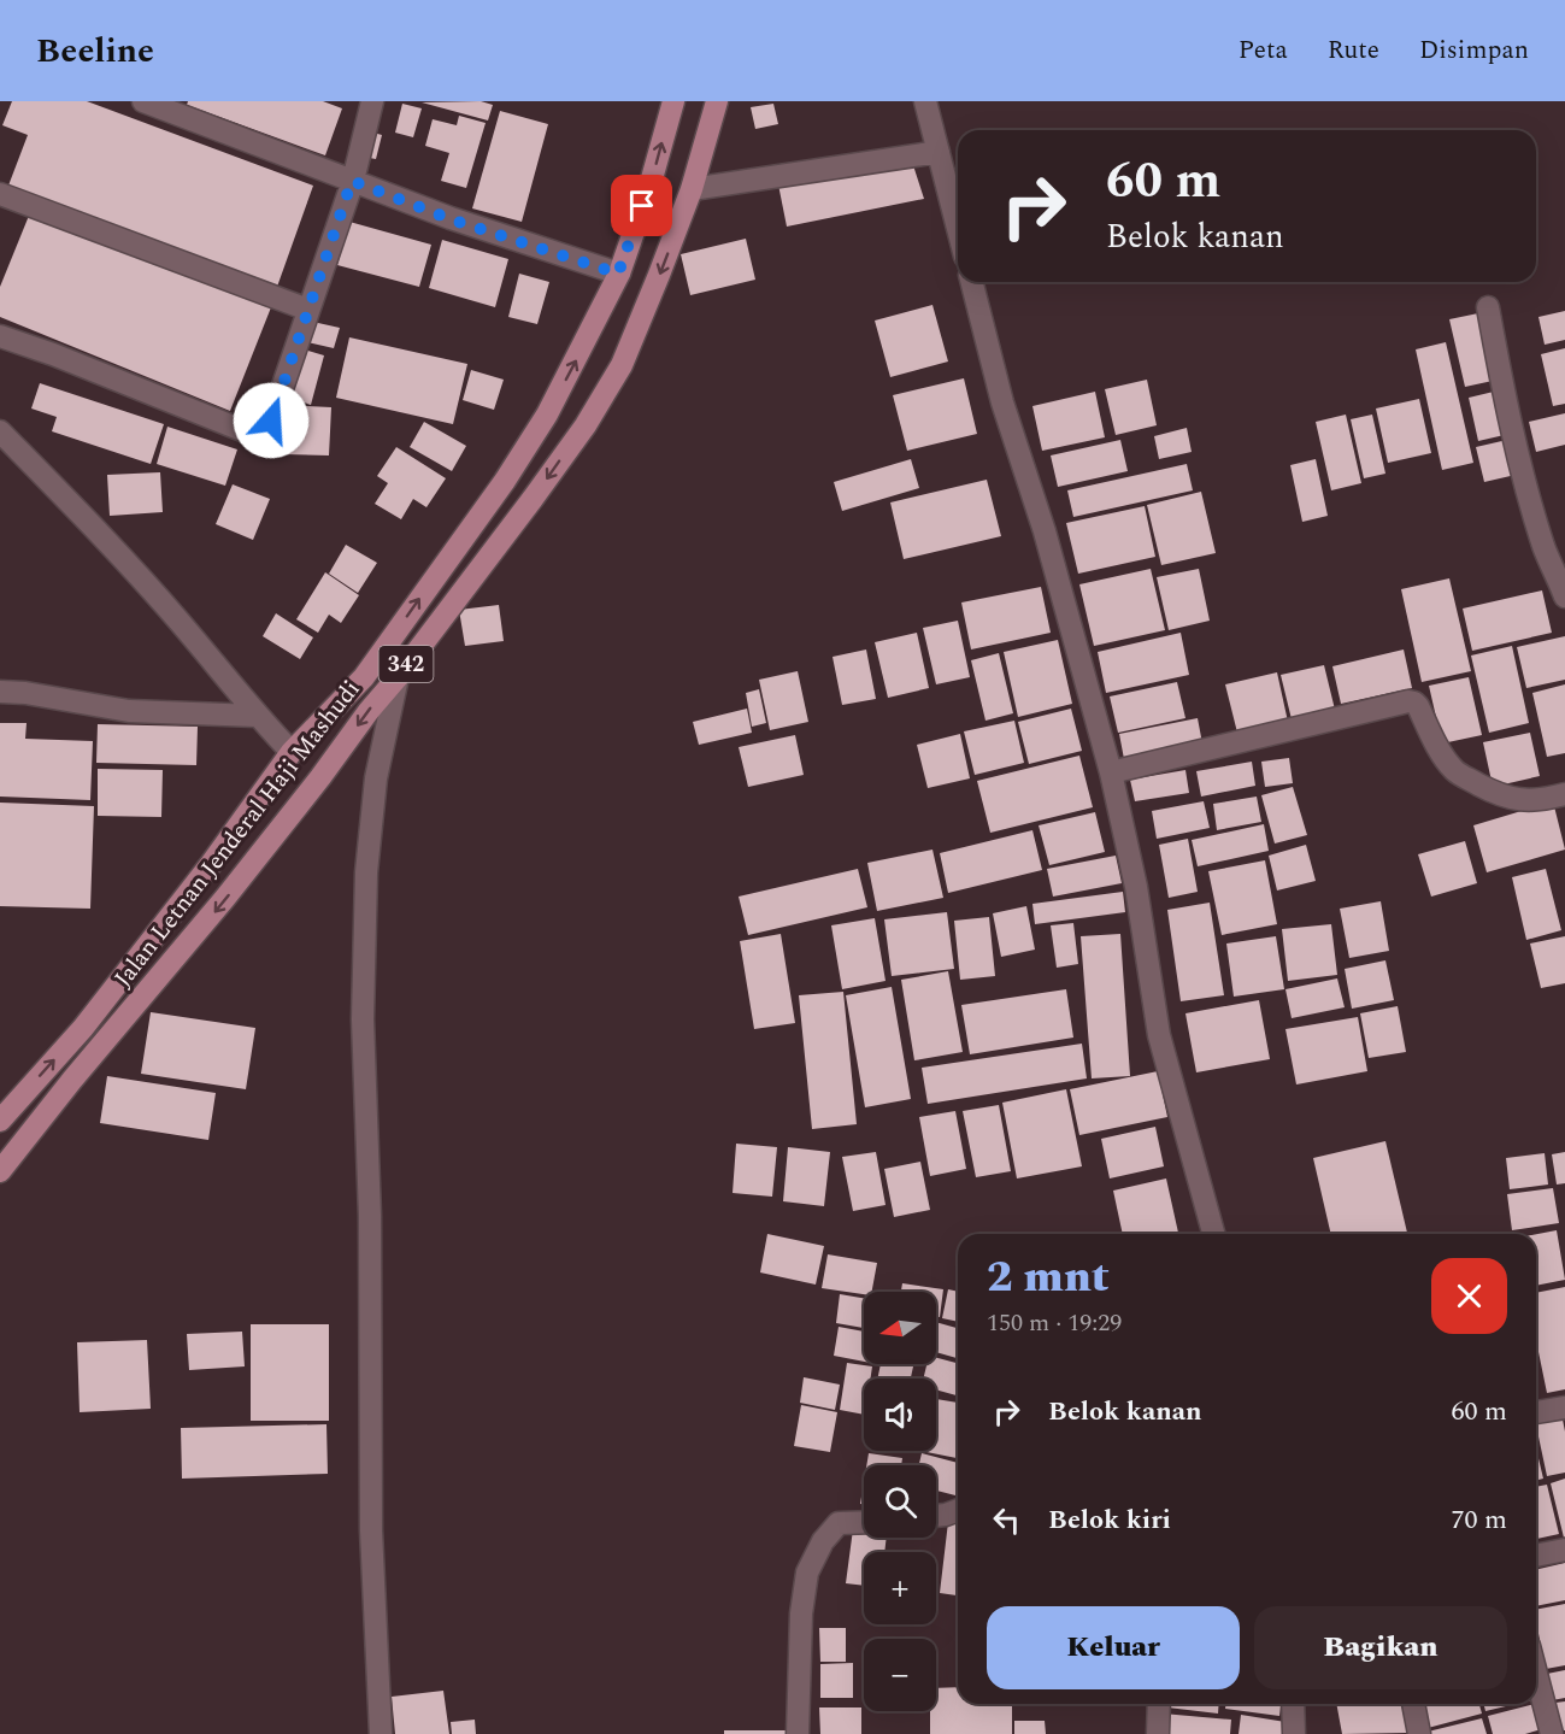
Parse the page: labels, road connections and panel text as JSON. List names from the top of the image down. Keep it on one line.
{"streets":{"main road":["342","Jalan Letnan Jenderal Haji Mashudi"]},"north":"left","page":{"header":"Beeline","nav":["Peta","Rute","Disimpan"],"turn":["60 m","Belok kanan"],"heading":["2 mnt","150 m · 19:29"],"map_buttons":["+","−"],"list":[{"name":"Belok kanan","value":"60 m"},{"name":"Belok kiri","value":"70 m"}],"buttons":["Keluar","Bagikan"]}}
